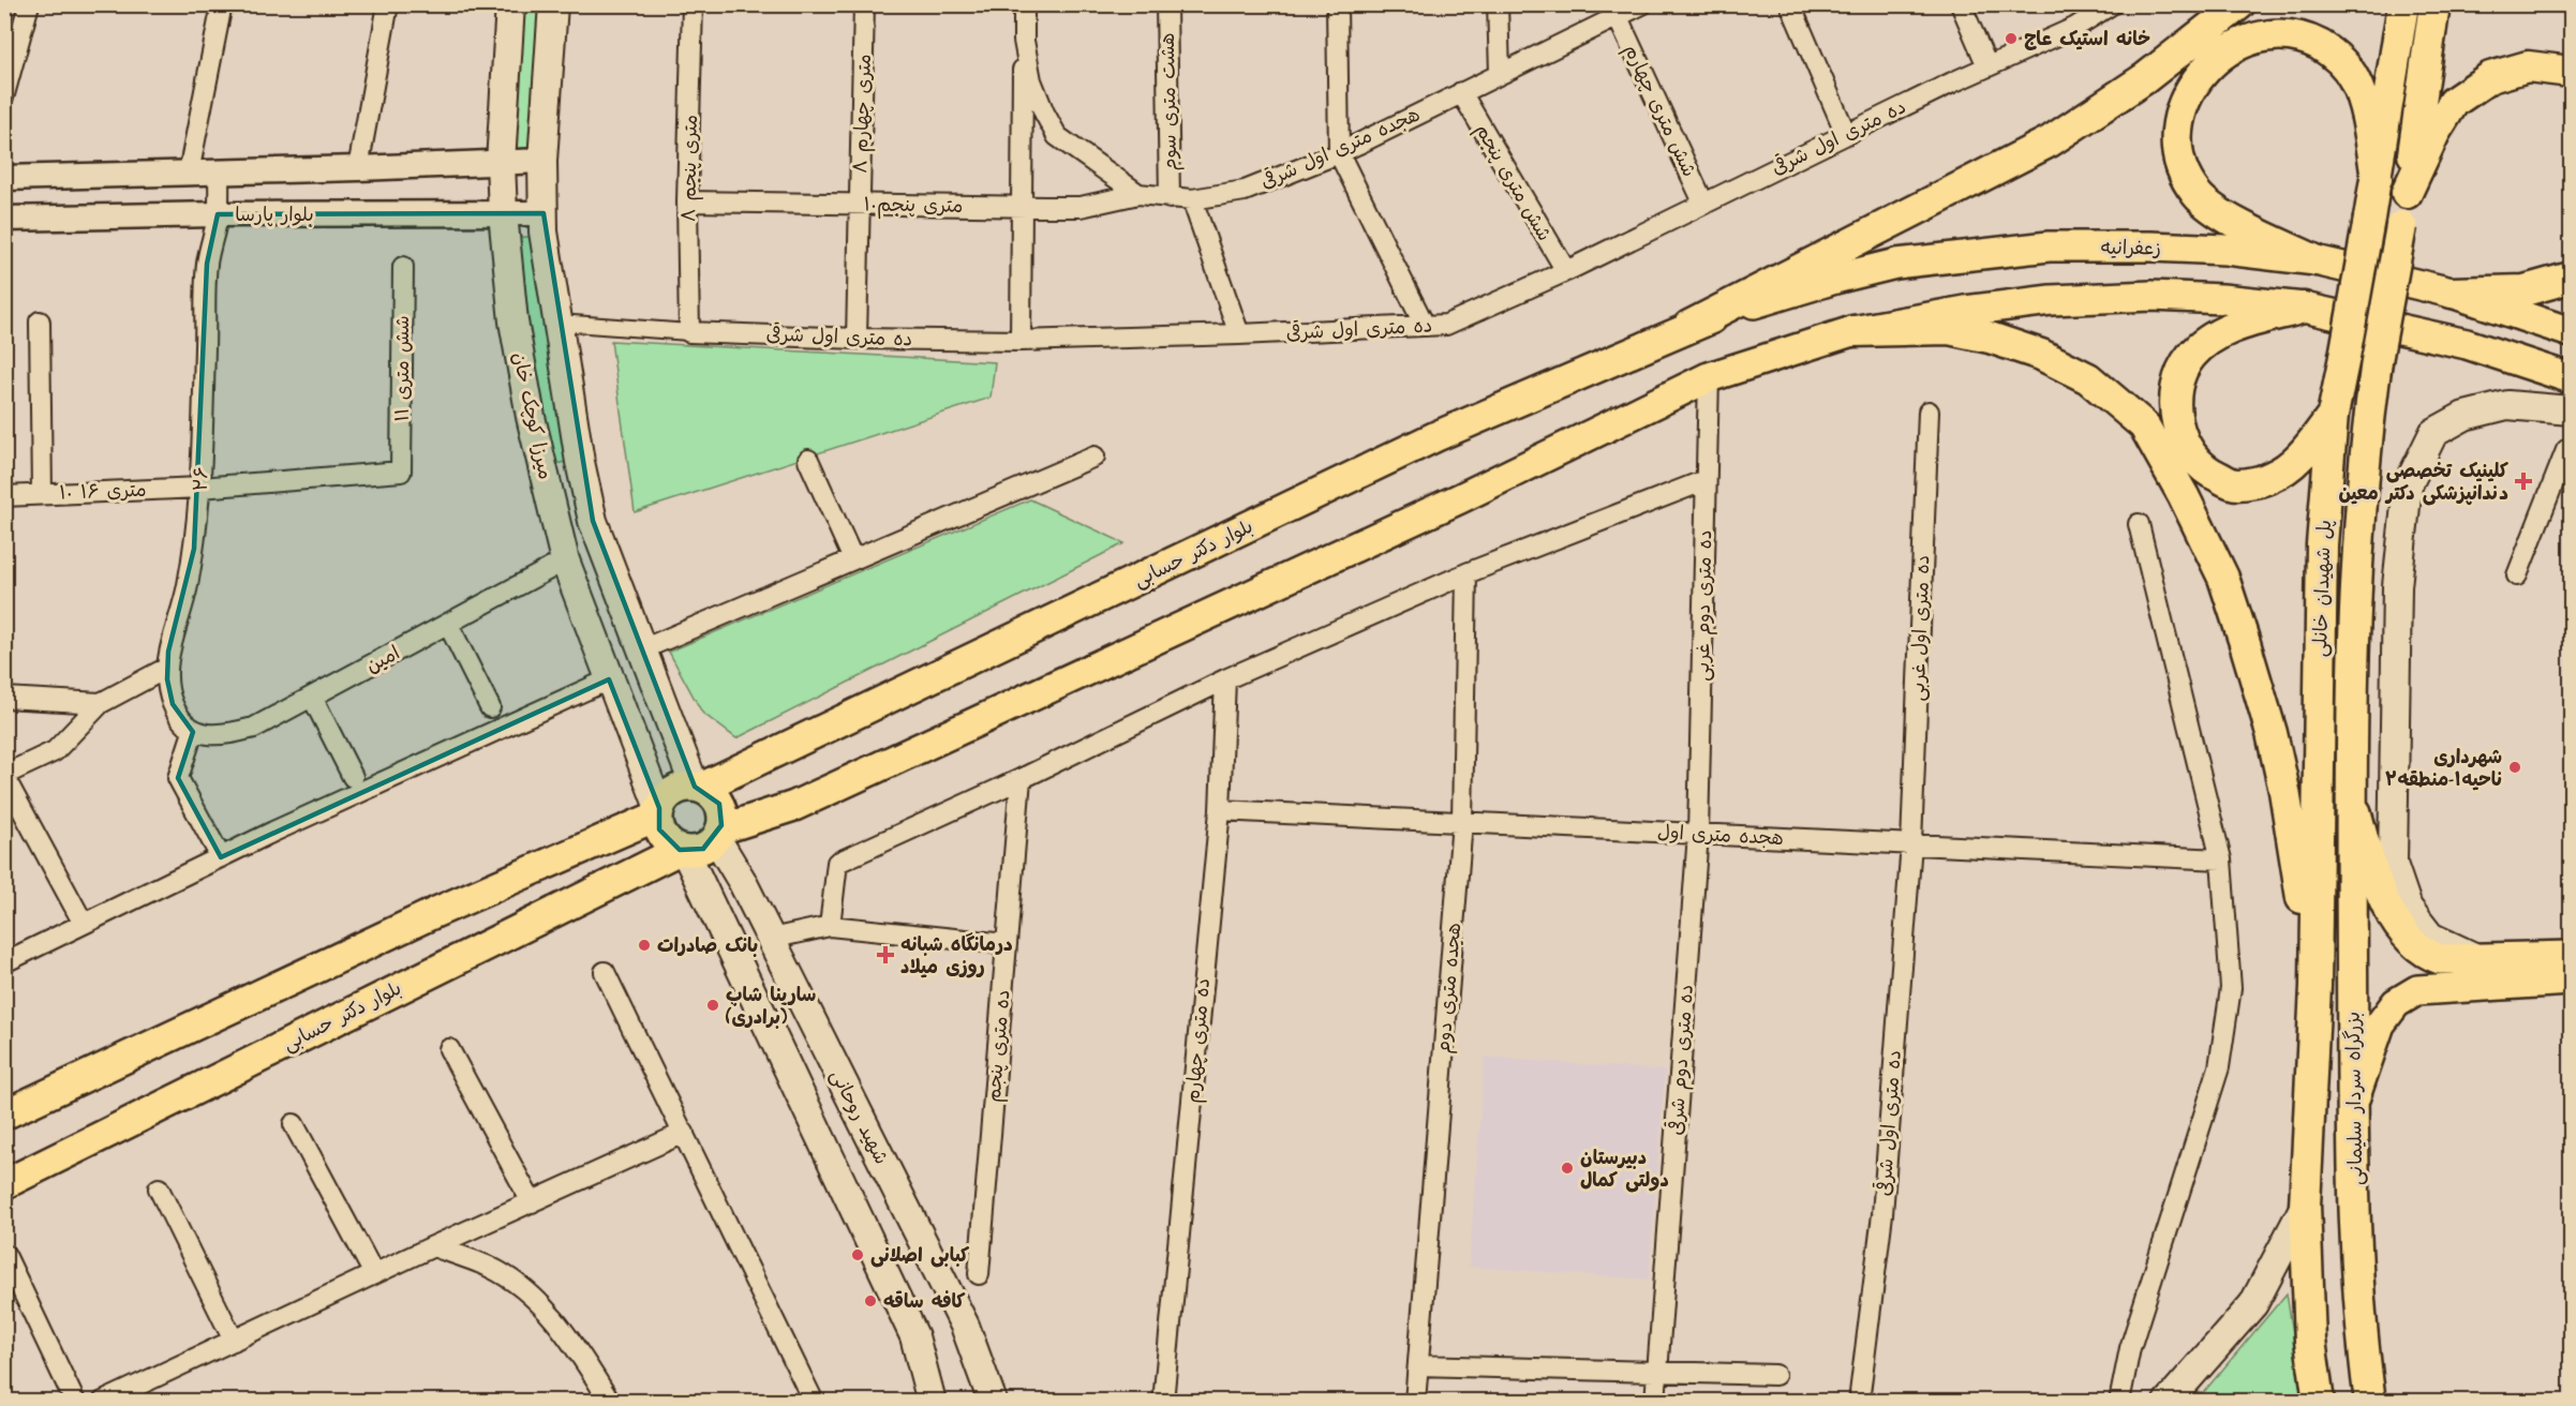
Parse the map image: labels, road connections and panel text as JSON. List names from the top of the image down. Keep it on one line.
{"streets":{"highway":["پل شهیدان خانلی","بزرگراه سردار سلیمانی"],"main road":["زعفرانیه","میرزا کوچک خان","بلوار دکتر حسابی","شهید روحانی"],"street":["هشت متری سوم","شش متری چهارم","۸ متری چهارم","ده متری اول شرقی","هجده متری اول شرقی","۸ متری پنجم","شش متری پنجم","۱۰متری پنجم","بلوار پارسا","شش متری ۱۱","۲۶","۱۰ متری ۱۶","ده متری دوم غربی","ده متری اول غربی","امین","هجده متری اول","هجده متری دوم","ده متری چهارم","ده متری پنجم","ده متری دوم شرقی"]},"crossings":[["هشت متری سوم","هجده متری اول شرقی"],["شش متری چهارم","ده متری اول شرقی"],["شش متری چهارم","هجده متری اول شرقی"],["۸ متری چهارم","ده متری اول شرقی"],["۸ متری چهارم","۱۰متری پنجم"],["ده متری اول شرقی","۸ متری پنجم"],["ده متری اول شرقی","شش متری پنجم"],["ده متری اول شرقی","ده متری اول غربی"],["ده متری اول شرقی","هجده متری اول"],["هجده متری اول شرقی","شش متری پنجم"],["هجده متری اول شرقی","۱۰متری پنجم"],["۸ متری پنجم","۱۰متری پنجم"],["بلوار پارسا","میرزا کوچک خان"],["بلوار پارسا","۲۶"],["زعفرانیه","بلوار دکتر حسابی"],["شش متری ۱۱","۱۰ متری ۱۶"],["میرزا کوچک خان","بلوار دکتر حسابی"],["میرزا کوچک خان","امین"],["میرزا کوچک خان","شهید روحانی"],["۲۶","۱۰ متری ۱۶"],["۲۶","امین"],["بلوار دکتر حسابی","شهید روحانی"],["پل شهیدان خانلی","بزرگراه سردار سلیمانی"],["ده متری دوم غربی","هجده متری اول"],["ده متری دوم غربی","ده متری دوم شرقی"],["ده متری اول غربی","هجده متری اول"],["هجده متری اول","هجده متری دوم"],["هجده متری اول","ده متری چهارم"],["هجده متری اول","ده متری دوم شرقی"]],"places":{"other":["خانه استیک عاج","شهرداری ناحیه۱-منطقه۲","بانک صادرات","سارینا شاپ (برادری)","دبیرستان دولتی کمال","کبابی اصلانی","کافه ساقه"],"health":["کلینیک تخصصی دندانپزشکی دکتر معین","درمانگاه شبانه روزی میلاد"]}}
